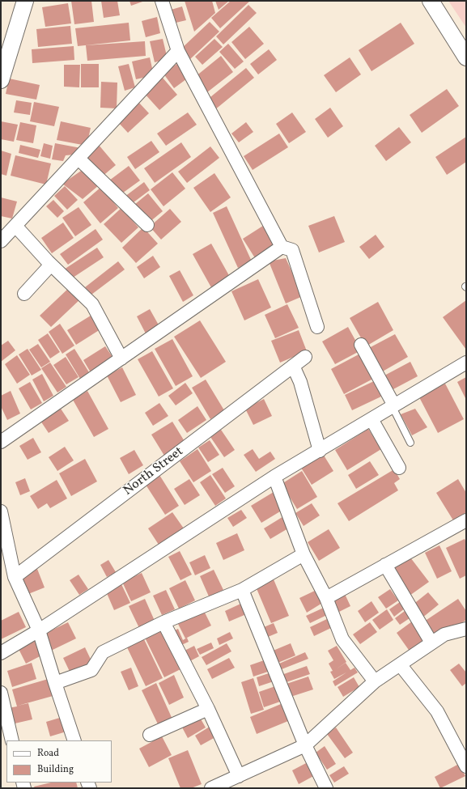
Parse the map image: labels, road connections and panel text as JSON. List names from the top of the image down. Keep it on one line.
{"streets":{"street":["North Street"]},"legend":["Road","Building"]}
